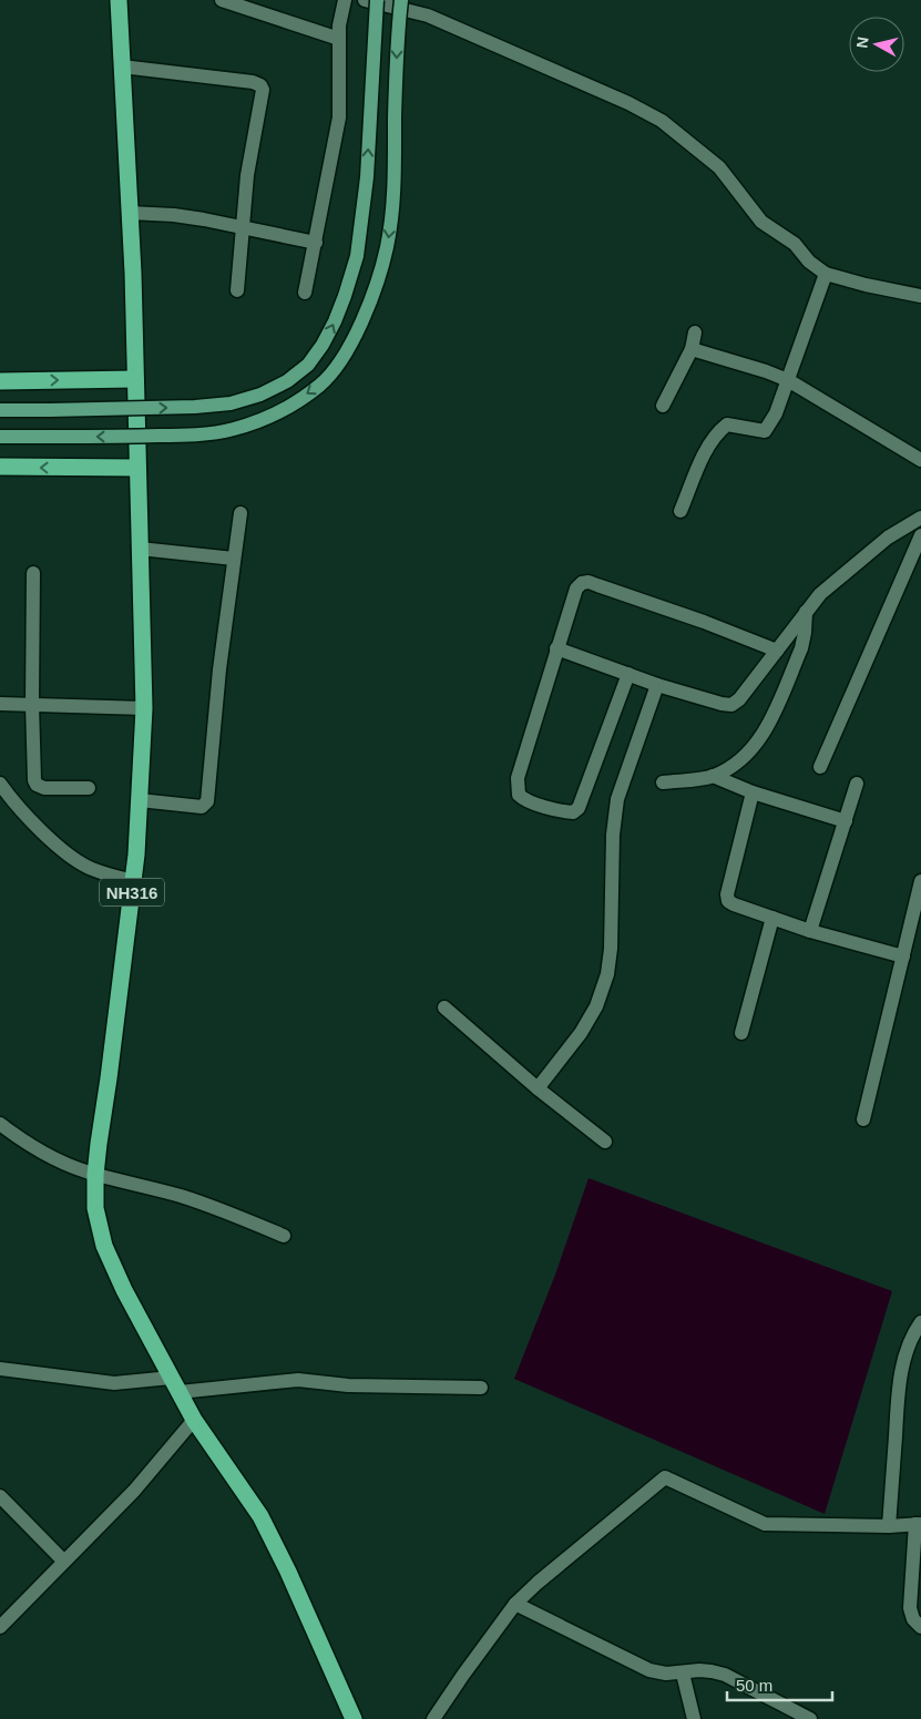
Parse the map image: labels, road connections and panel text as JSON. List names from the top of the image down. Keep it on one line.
{"streets":{"highway":["NH316"]},"scale_bar":"50 m","north":"left"}
